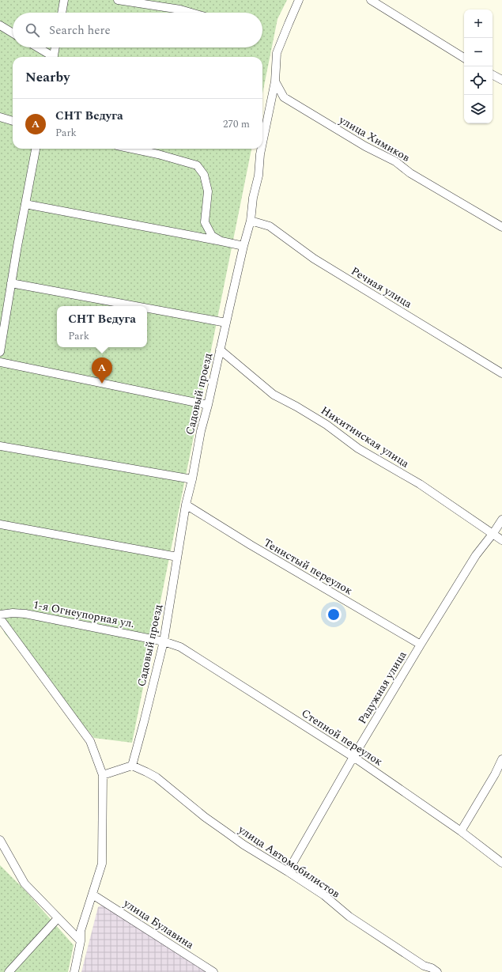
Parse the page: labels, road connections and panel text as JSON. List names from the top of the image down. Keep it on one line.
{"streets":{"street":["улица Химиков","Речная улица","Садовый проезд","Никитинская улица","Тенистый переулок","1-я Огнеупорная ул.","Радужная улица","Степной переулок","улица Автомобилистов","улица Булавина"]},"crossings":[["улица Химиков","Садовый проезд"],["Речная улица","Садовый проезд"],["Садовый проезд","Никитинская улица"],["Садовый проезд","Тенистый переулок"],["Садовый проезд","1-я Огнеупорная ул."],["Садовый проезд","Степной переулок"],["Садовый проезд","улица Автомобилистов"],["Никитинская улица","Радужная улица"],["Тенистый переулок","Радужная улица"],["1-я Огнеупорная ул.","Степной переулок"],["Радужная улица","Степной переулок"],["Радужная улица","улица Автомобилистов"]],"page":{"map_buttons":["+","−"],"search":"Search here","heading":"Nearby","list":[{"mark":"A","name":"СНТ Ведуга","note":"Park","value":"270 m"}],"popup":["СНТ Ведуга","Park"],"pins":"A"}}
